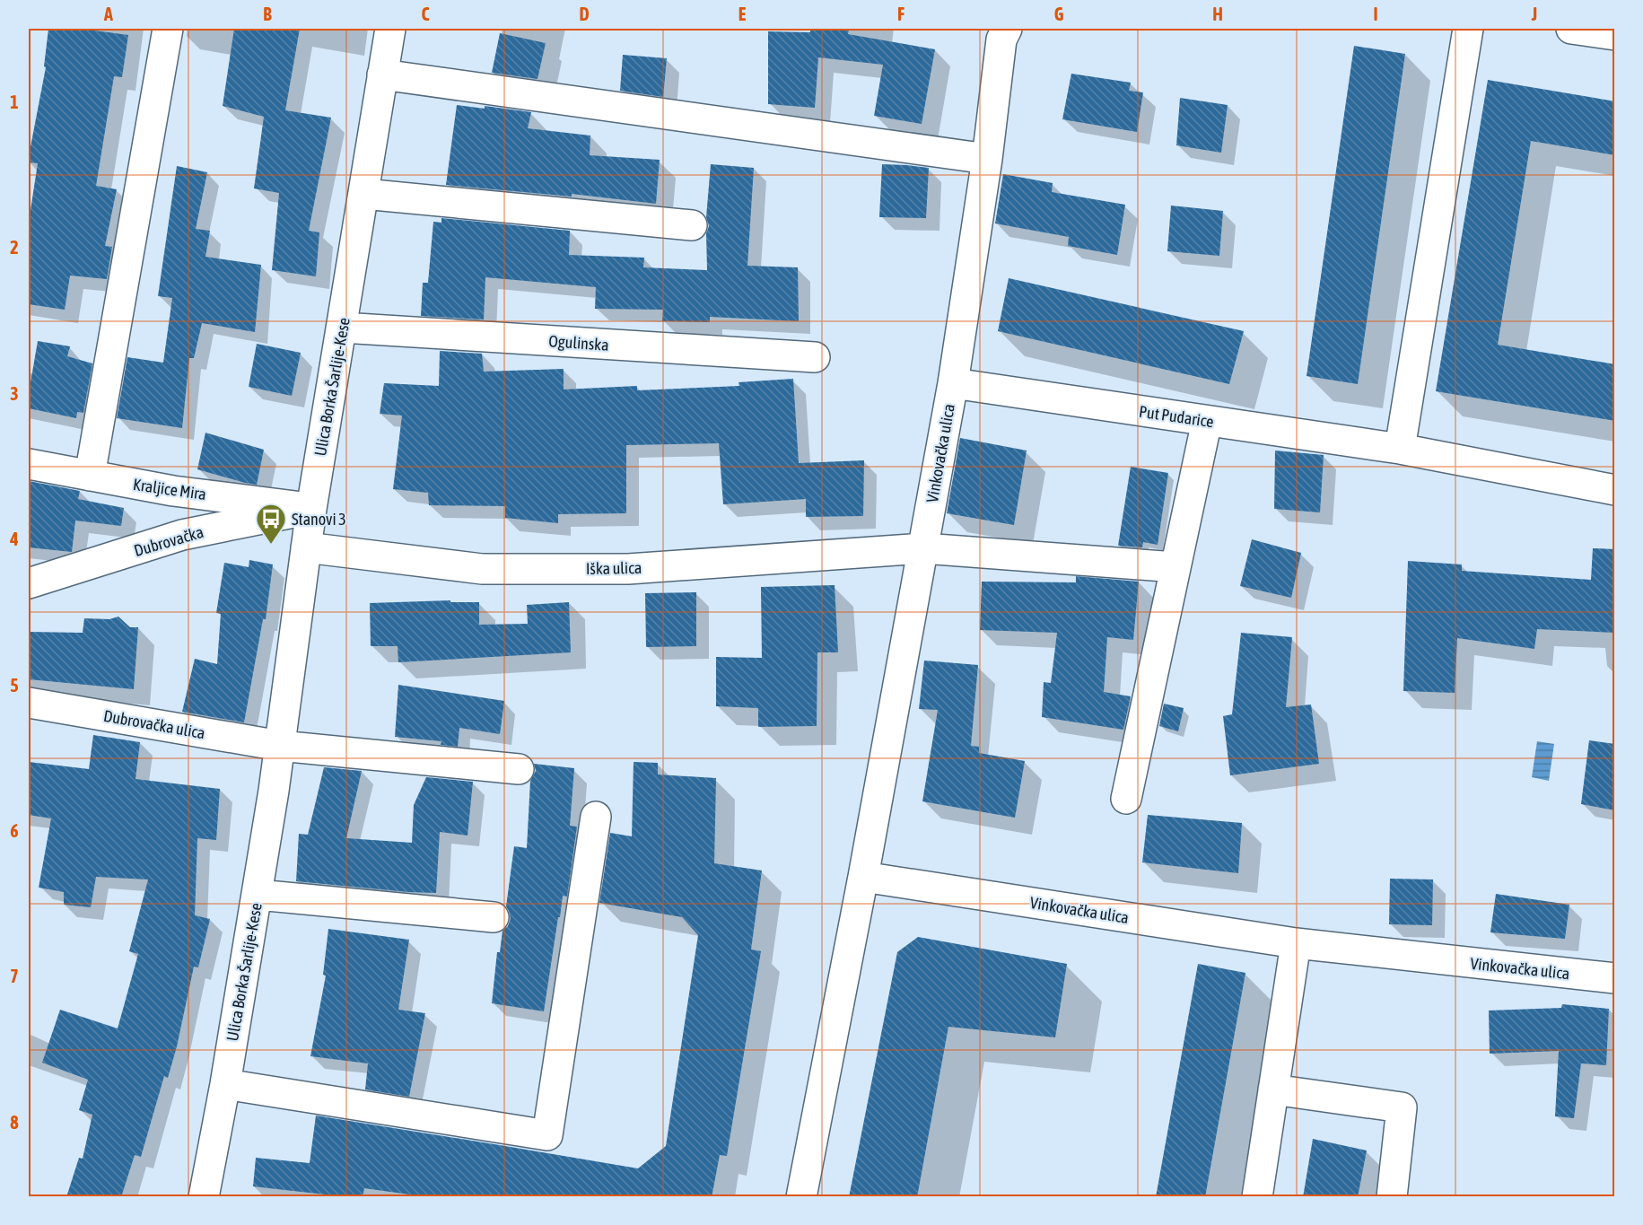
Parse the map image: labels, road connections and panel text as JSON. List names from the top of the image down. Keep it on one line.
{"streets":{"street":["Ogulinska","Ulica Borka Šarlije-Kese","Put Pudarice","Vinkovačka ulica","Kraljice Mira","Dubrovačka","Iška ulica","Dubrovačka ulica"]},"crossings":[["Ogulinska","Ulica Borka Šarlije-Kese"],["Ulica Borka Šarlije-Kese","Kraljice Mira"],["Ulica Borka Šarlije-Kese","Dubrovačka"],["Ulica Borka Šarlije-Kese","Iška ulica"],["Ulica Borka Šarlije-Kese","Dubrovačka ulica"],["Put Pudarice","Vinkovačka ulica"],["Vinkovačka ulica","Iška ulica"],["Kraljice Mira","Dubrovačka"]],"places":{"bus stop":["Stanovi 3"]},"grid":{"columns":["A","B","C","D","E","F","G","H","I","J"],"rows":["1","2","3","4","5","6","7","8"]}}
